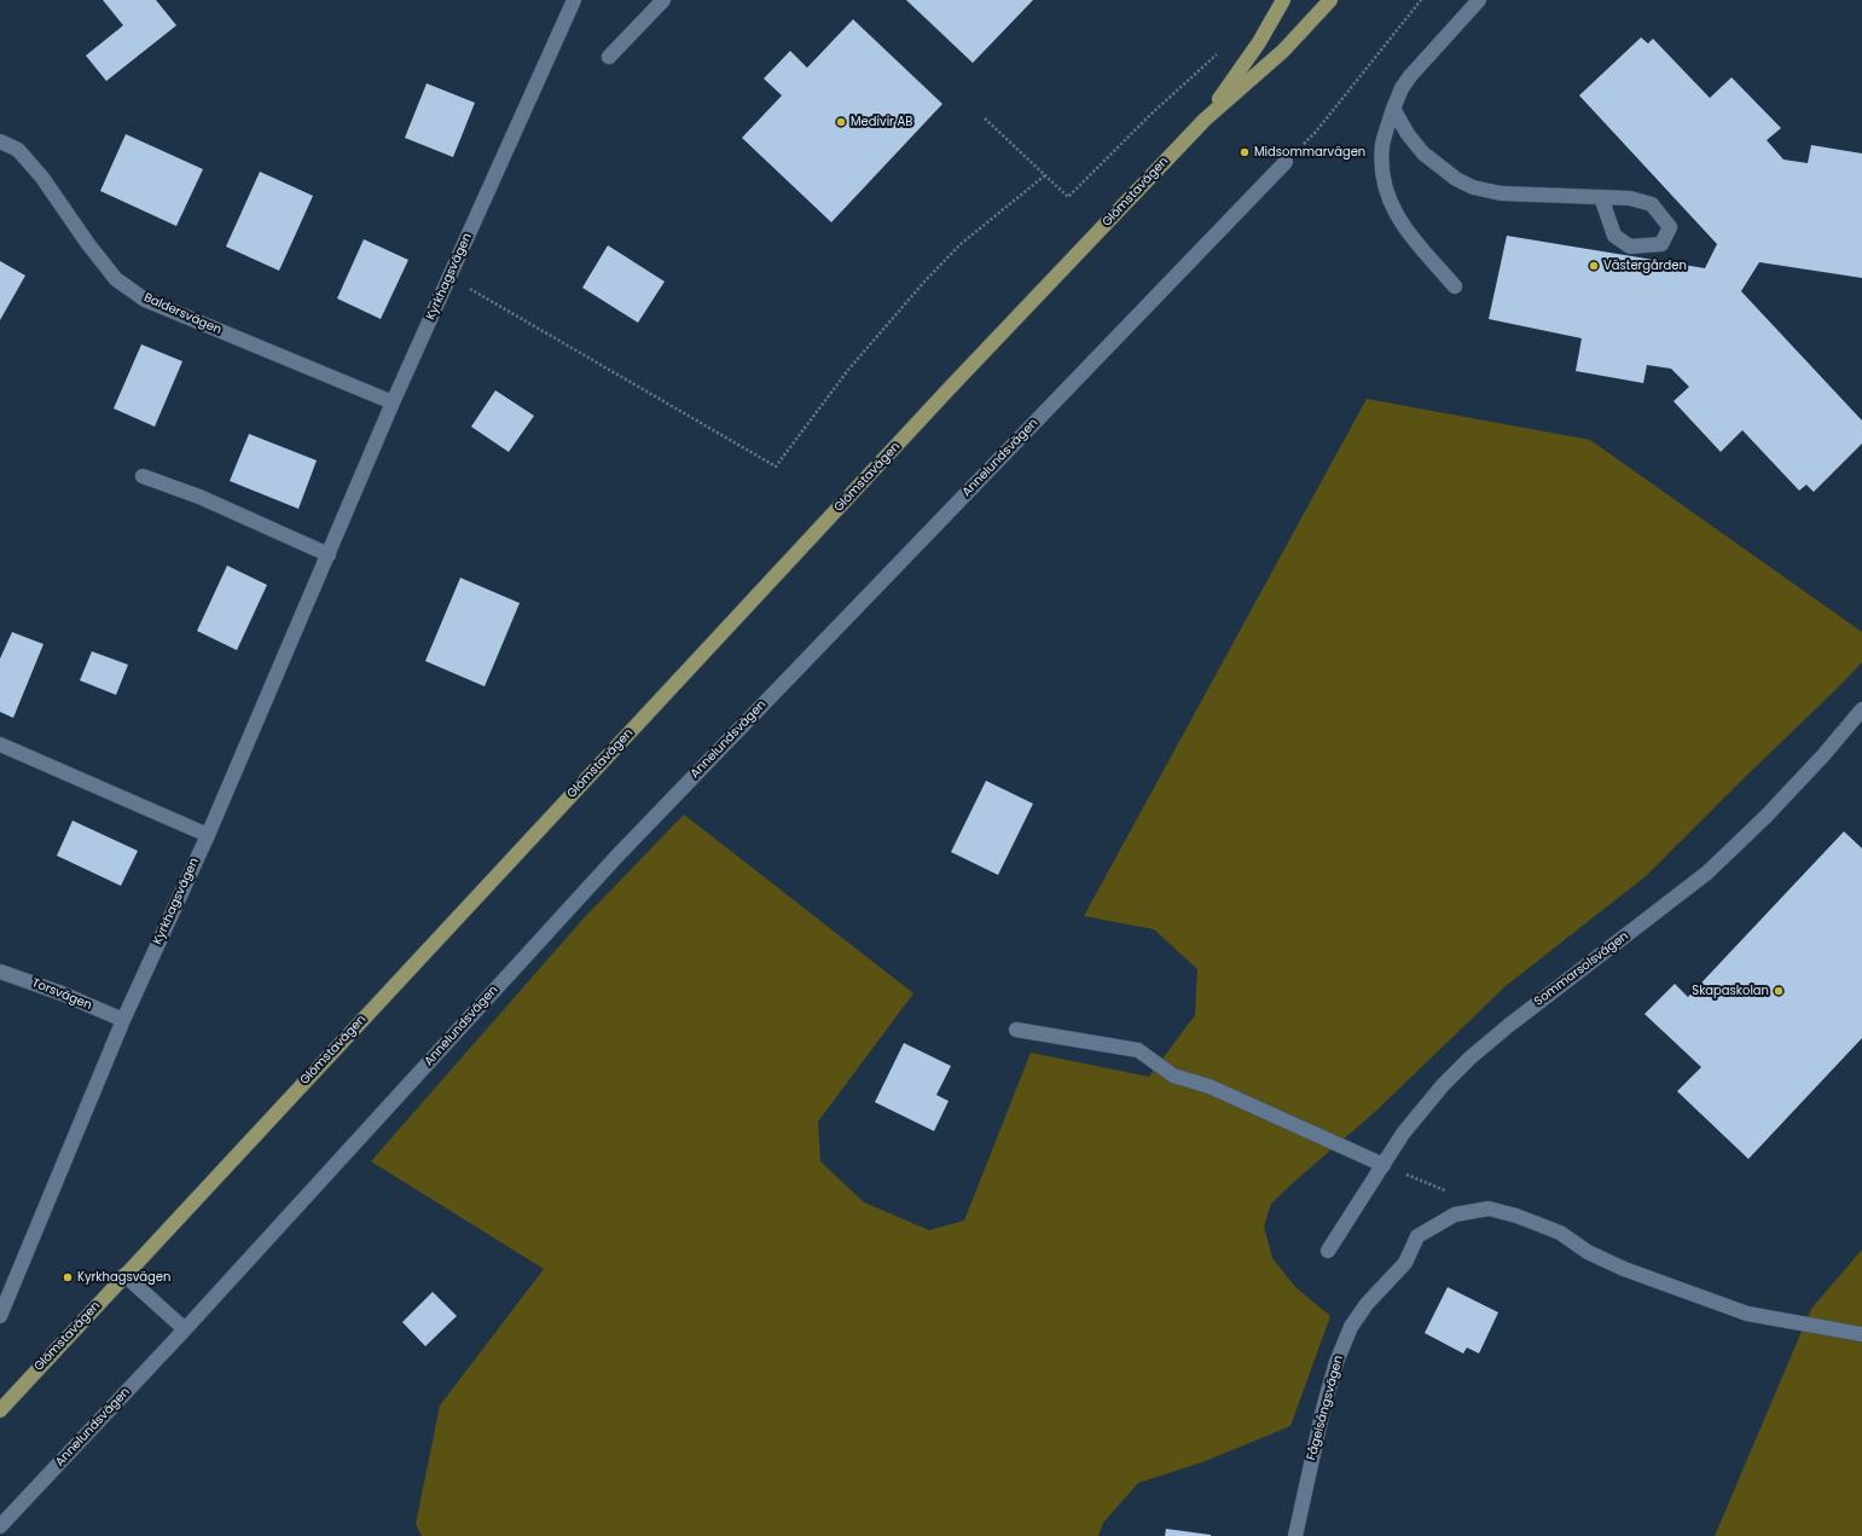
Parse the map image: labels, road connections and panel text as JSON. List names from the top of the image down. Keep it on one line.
{"streets":{"main road":["Glömstavägen"],"street":["Kyrkhagsvägen","Baldersvägen","Annelundsvägen","Sommarsolsvägen","Torsvägen","Fågelsångsvägen"]},"crossings":[["Kyrkhagsvägen","Baldersvägen"],["Kyrkhagsvägen","Torsvägen"]],"places":["Medivir AB","Midsommarvägen","Västergården","Skapaskolan","Kyrkhagsvägen"]}
